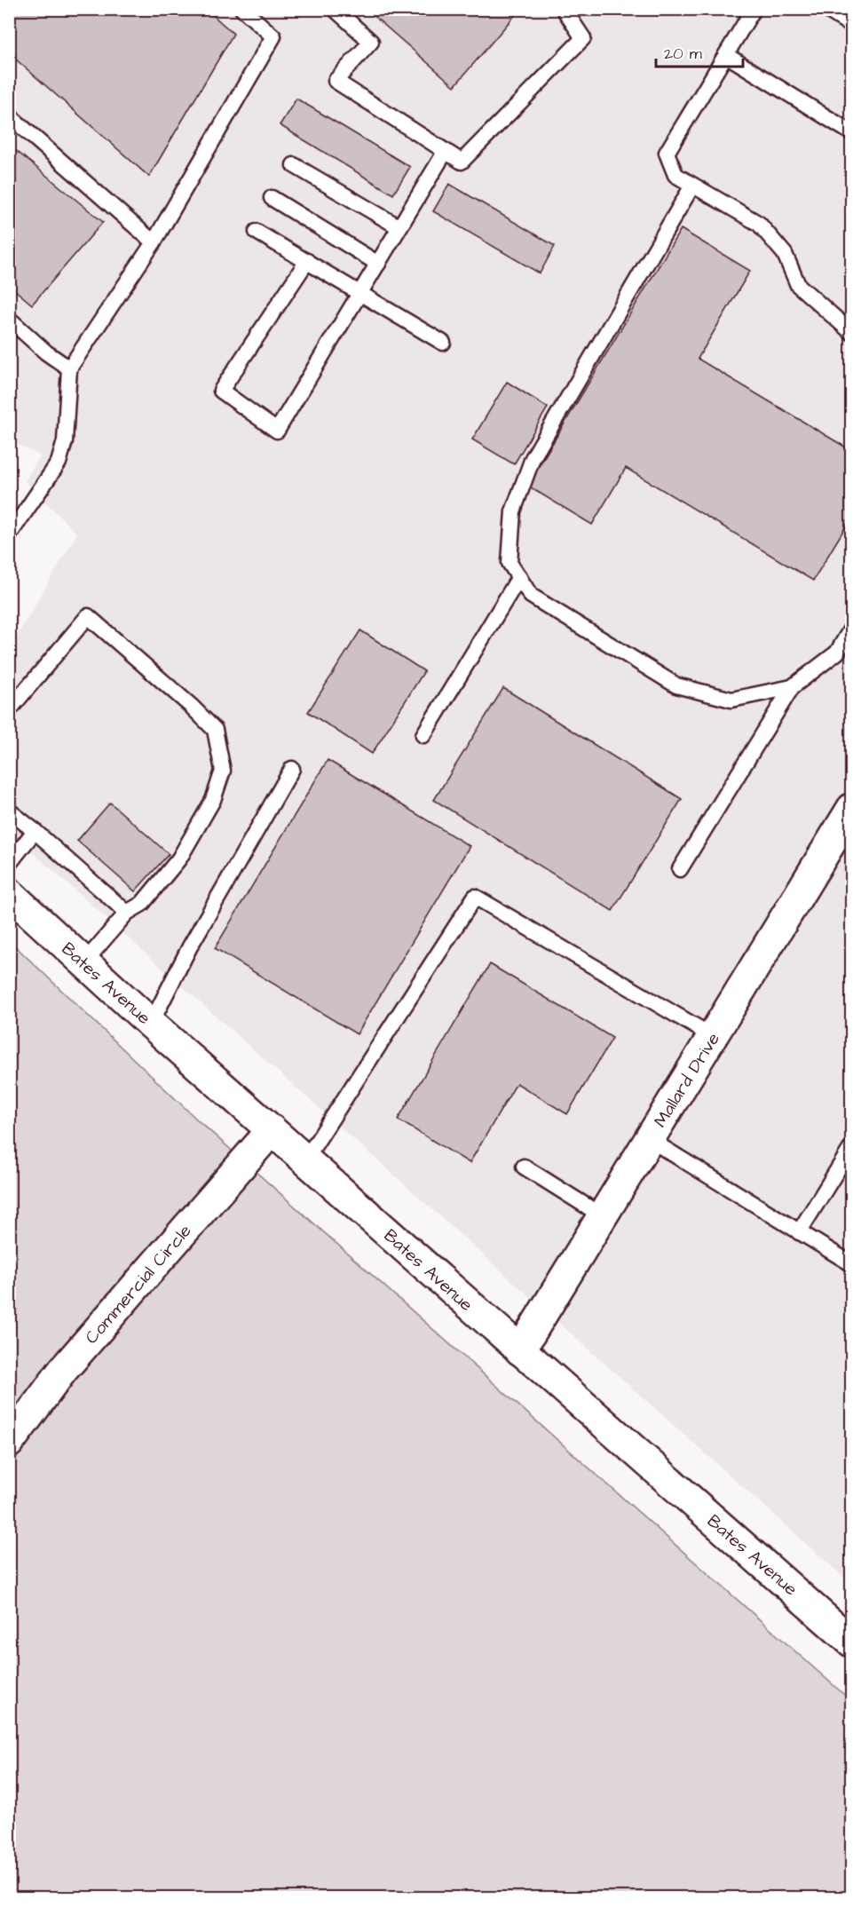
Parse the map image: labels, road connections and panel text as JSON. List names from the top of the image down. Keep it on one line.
{"streets":{"street":["Bates Avenue","Mallard Drive","Commercial Circle"]},"crossings":[["Bates Avenue","Mallard Drive"],["Bates Avenue","Commercial Circle"]],"scale_bar":"20 m"}
